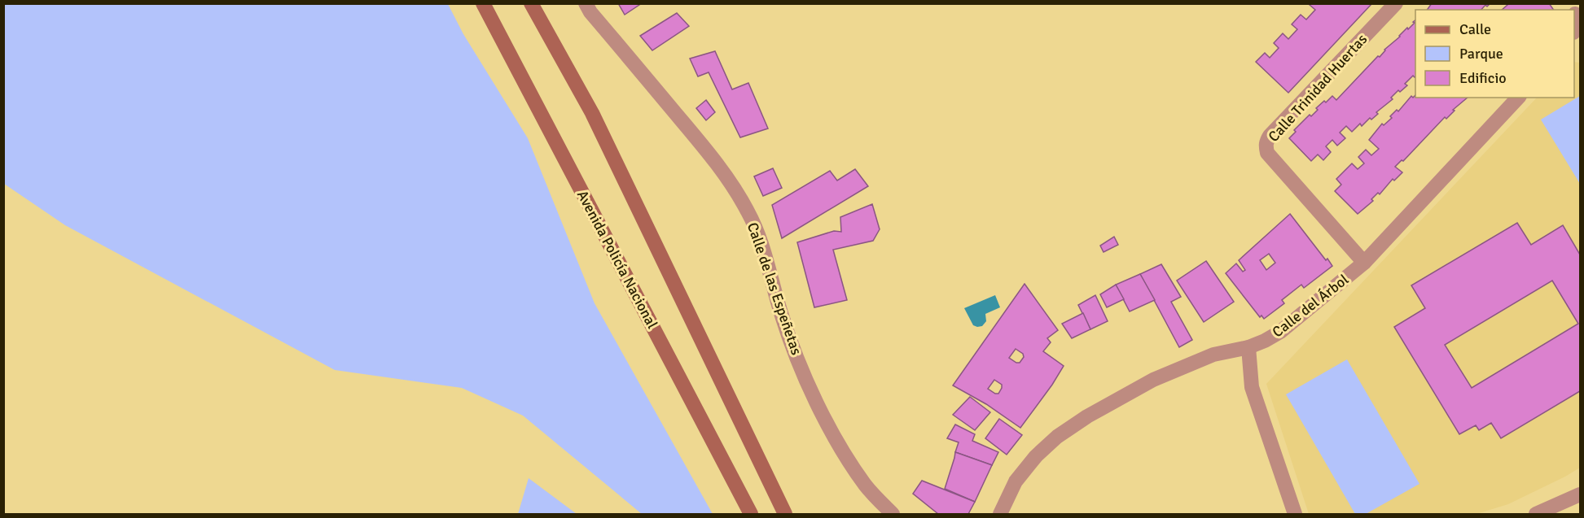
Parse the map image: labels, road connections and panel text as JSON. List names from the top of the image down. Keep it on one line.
{"streets":{"street":["Calle Trinidad Huertas","Avenida Policía Nacional","Calle de las Espeñetas","Calle del Árbol"]},"crossings":[["Calle Trinidad Huertas","Calle del Árbol"]],"legend":["Calle","Parque","Edificio"]}
